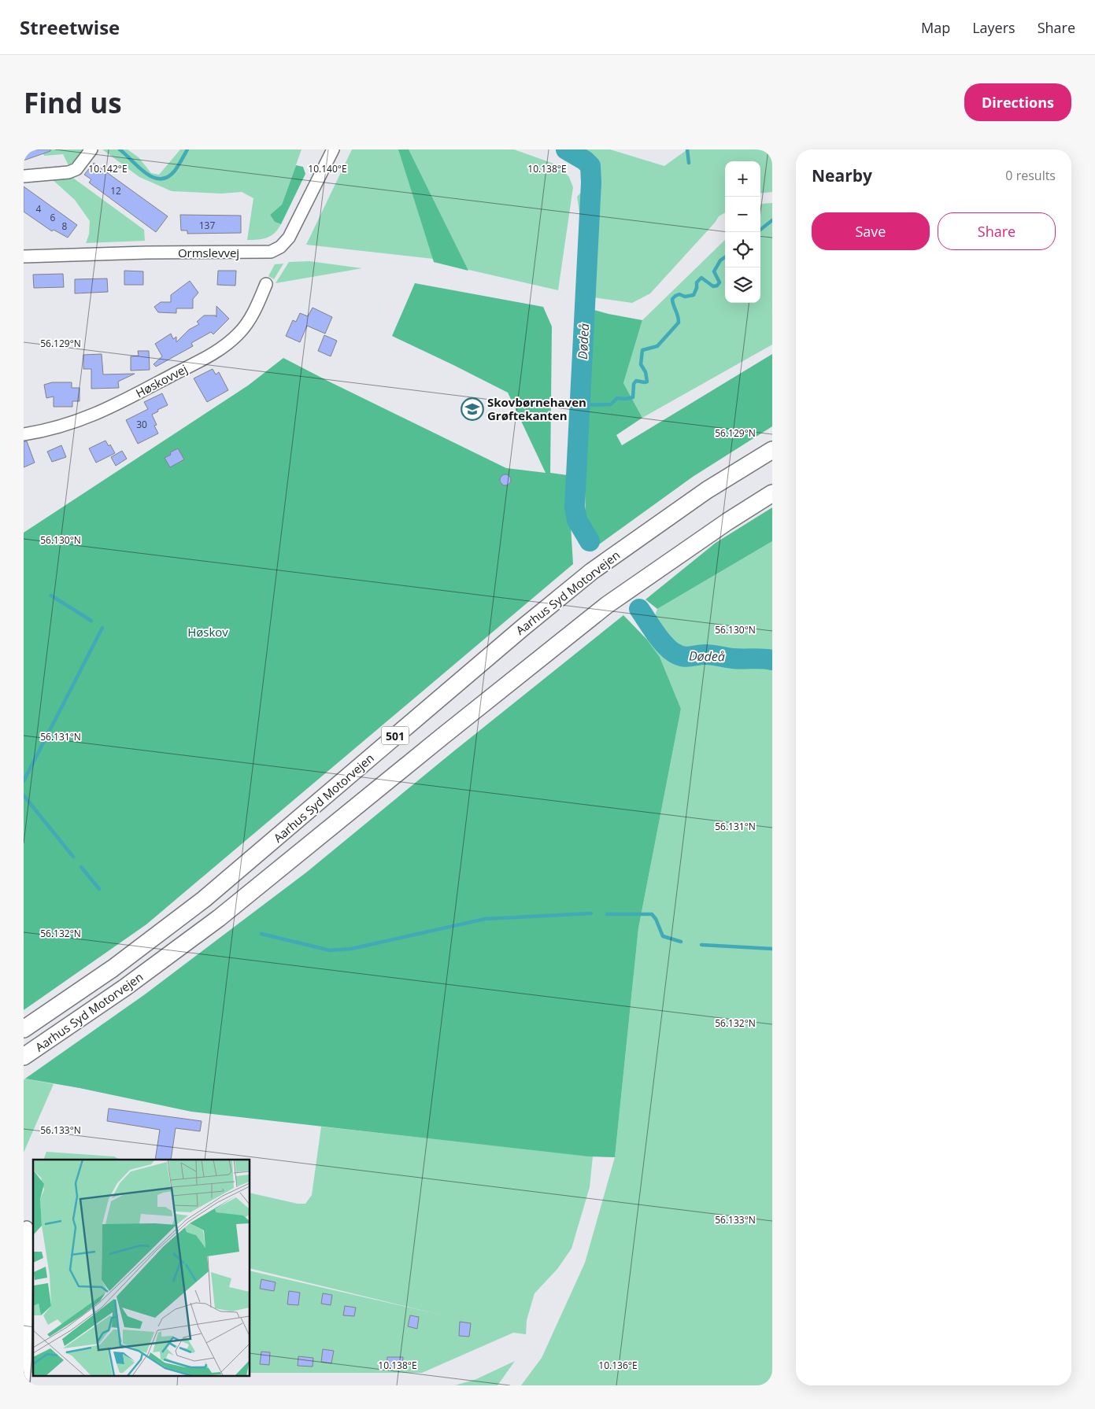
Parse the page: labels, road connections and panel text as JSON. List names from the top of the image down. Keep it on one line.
{"streets":{"highway":["Aarhus Syd Motorvejen","501"],"street":["Ormslevvej","Høskovvej"]},"water":["Dødeå"],"parks":["Høskov"],"places":{"school or university":["Skovbørnehaven Grøftekanten"]},"house_numbers":["12","4","6","137","8","30"],"page":{"header":"Streetwise","nav":["Map","Layers","Share"],"buttons":["Directions",["Save","Share"]],"title":"Find us","heading":["Nearby","0 results"],"map_buttons":["+","−"]},"coordinates":["10.142°E","10.140°E","10.138°E","56.129°N","56.130°N","56.131°N","56.132°N","56.133°N","10.136°E"]}
